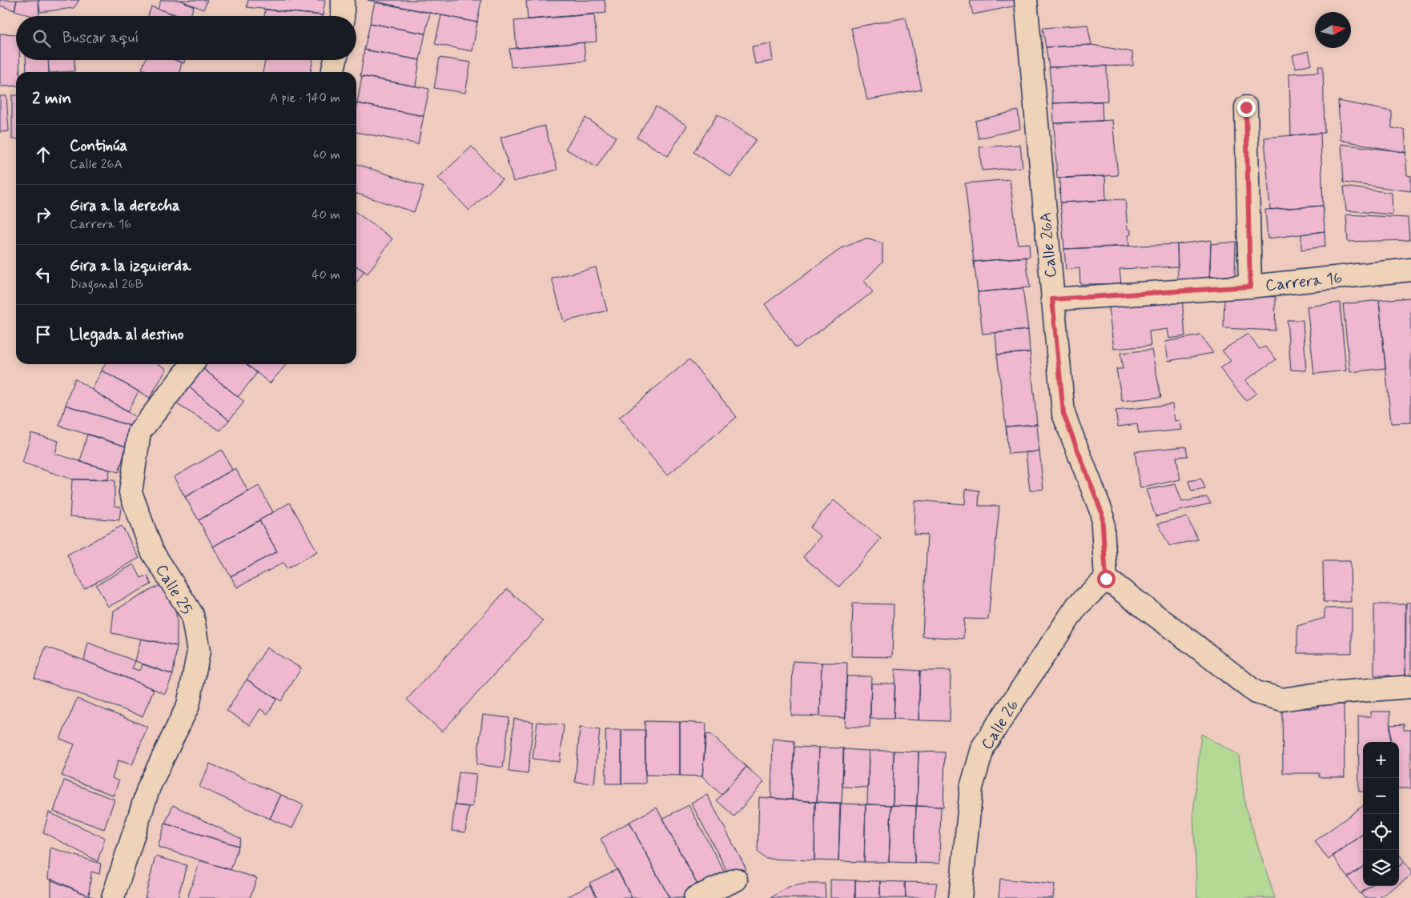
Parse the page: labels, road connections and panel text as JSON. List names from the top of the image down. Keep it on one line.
{"streets":{"street":["Calle 26A","Carrera 16","Calle 25","Calle 26"]},"crossings":[["Calle 26A","Carrera 16"],["Calle 26A","Calle 26"]],"north":"right","page":{"search":"Buscar aquí","heading":["2 min","A pie · 140 m"],"list":[["Continúa","Calle 26A","60 m"],["Gira a la derecha","Carrera 16","40 m"],["Gira a la izquierda","Diagonal 26B","40 m"],"Llegada al destino"],"map_buttons":["+","−"]}}
